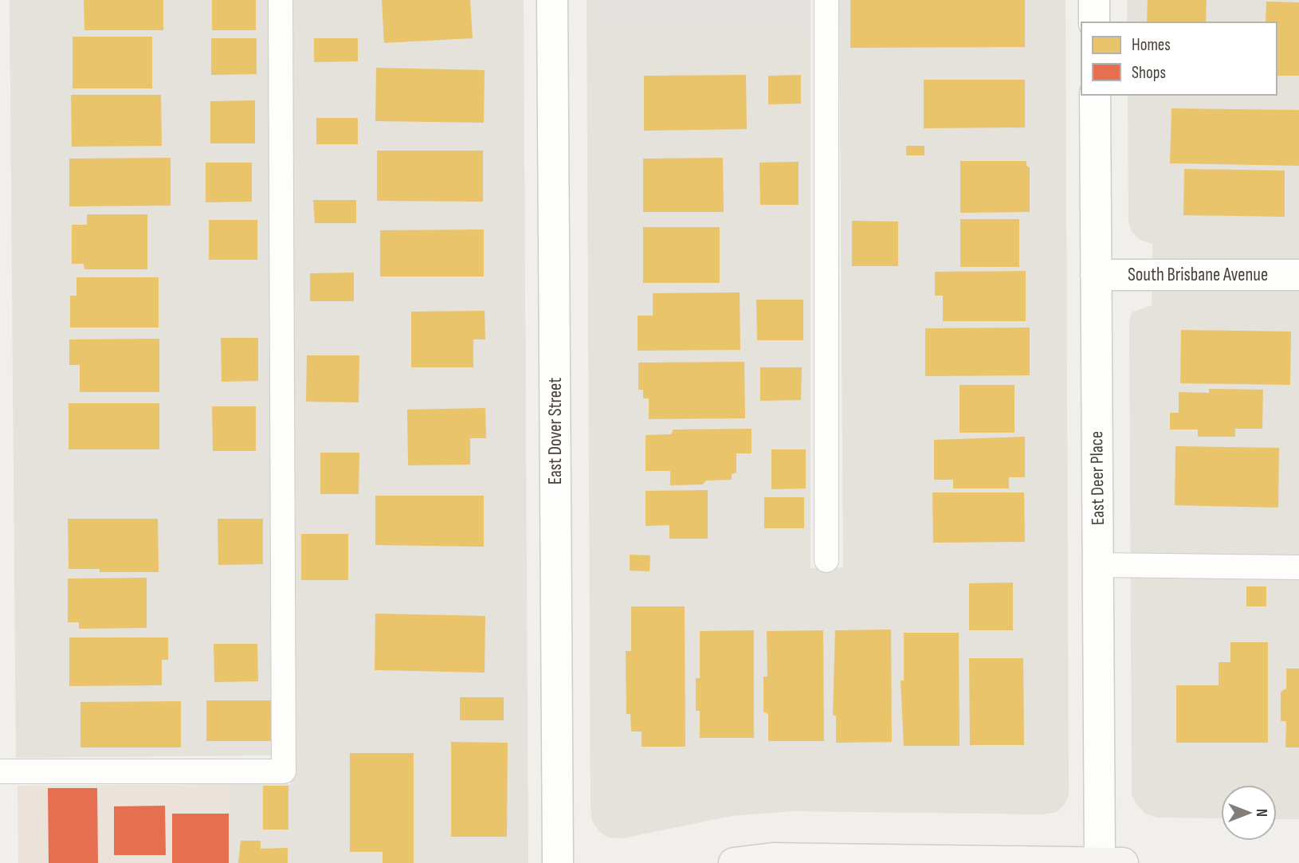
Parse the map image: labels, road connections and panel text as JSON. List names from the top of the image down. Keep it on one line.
{"streets":{"street":["South Brisbane Avenue","East Dover Street","East Deer Place"]},"crossings":[["South Brisbane Avenue","East Deer Place"]],"legend":["Homes","Shops"],"north":"right"}
